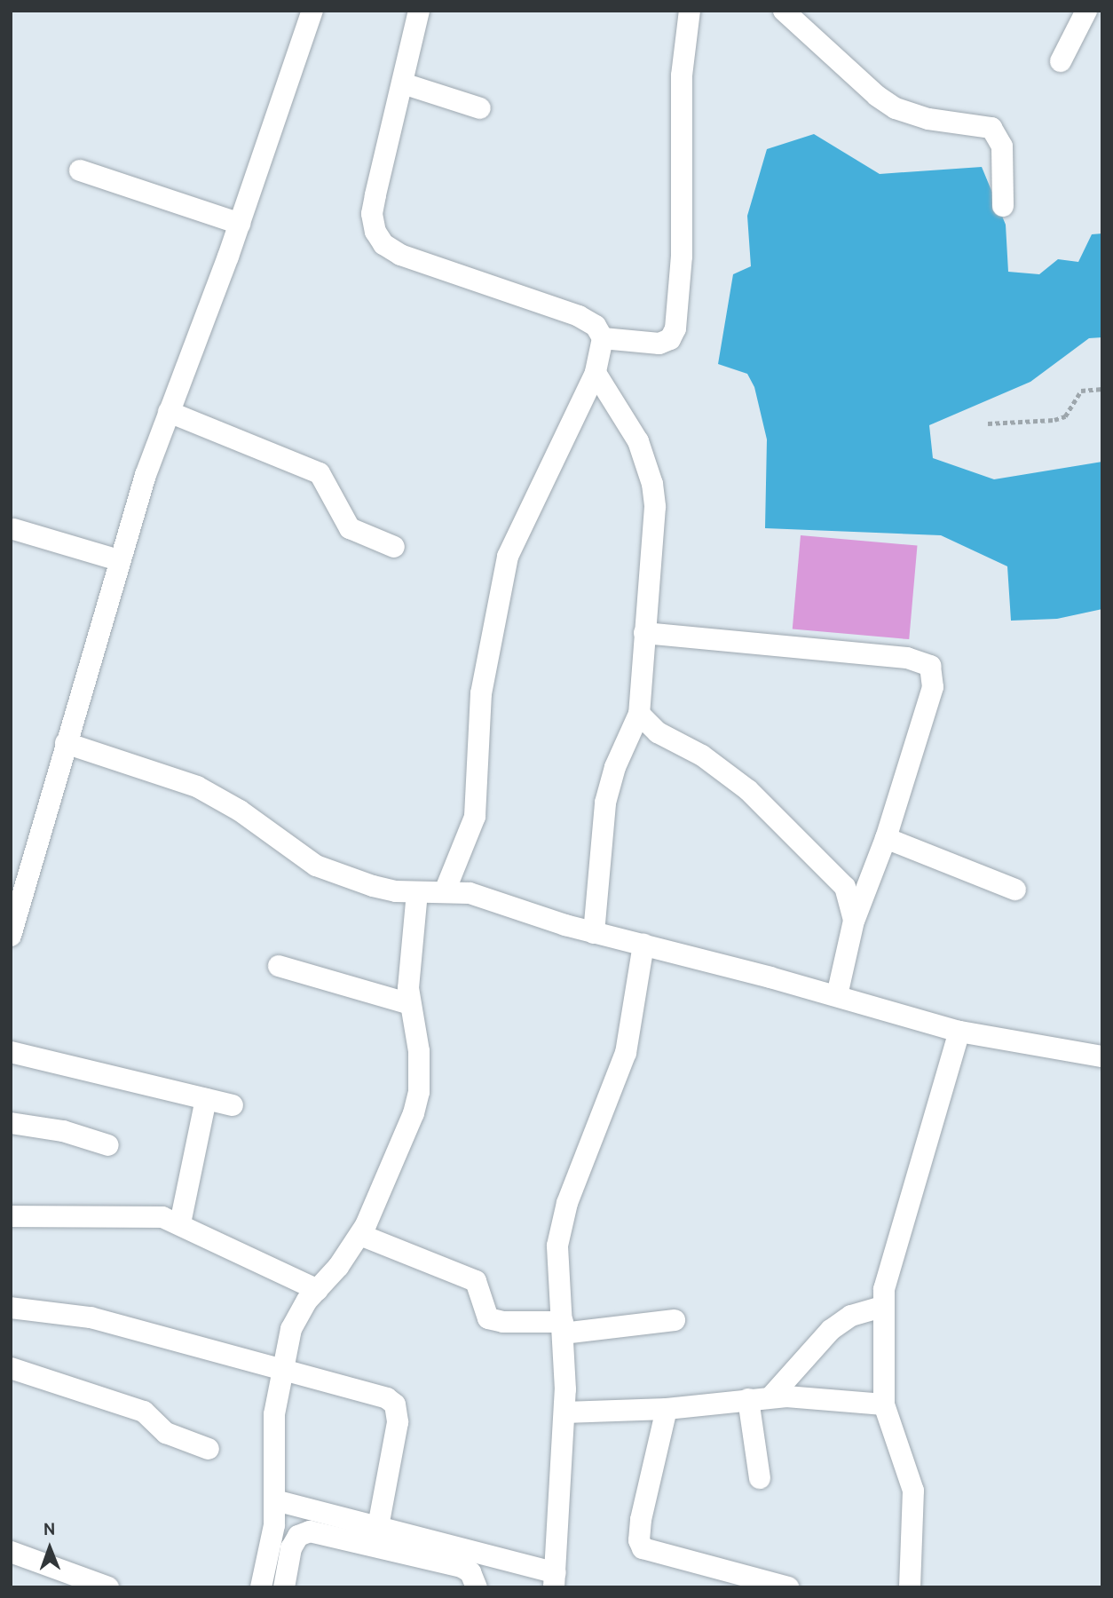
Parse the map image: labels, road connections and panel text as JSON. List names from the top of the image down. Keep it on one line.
{"north":"top"}
